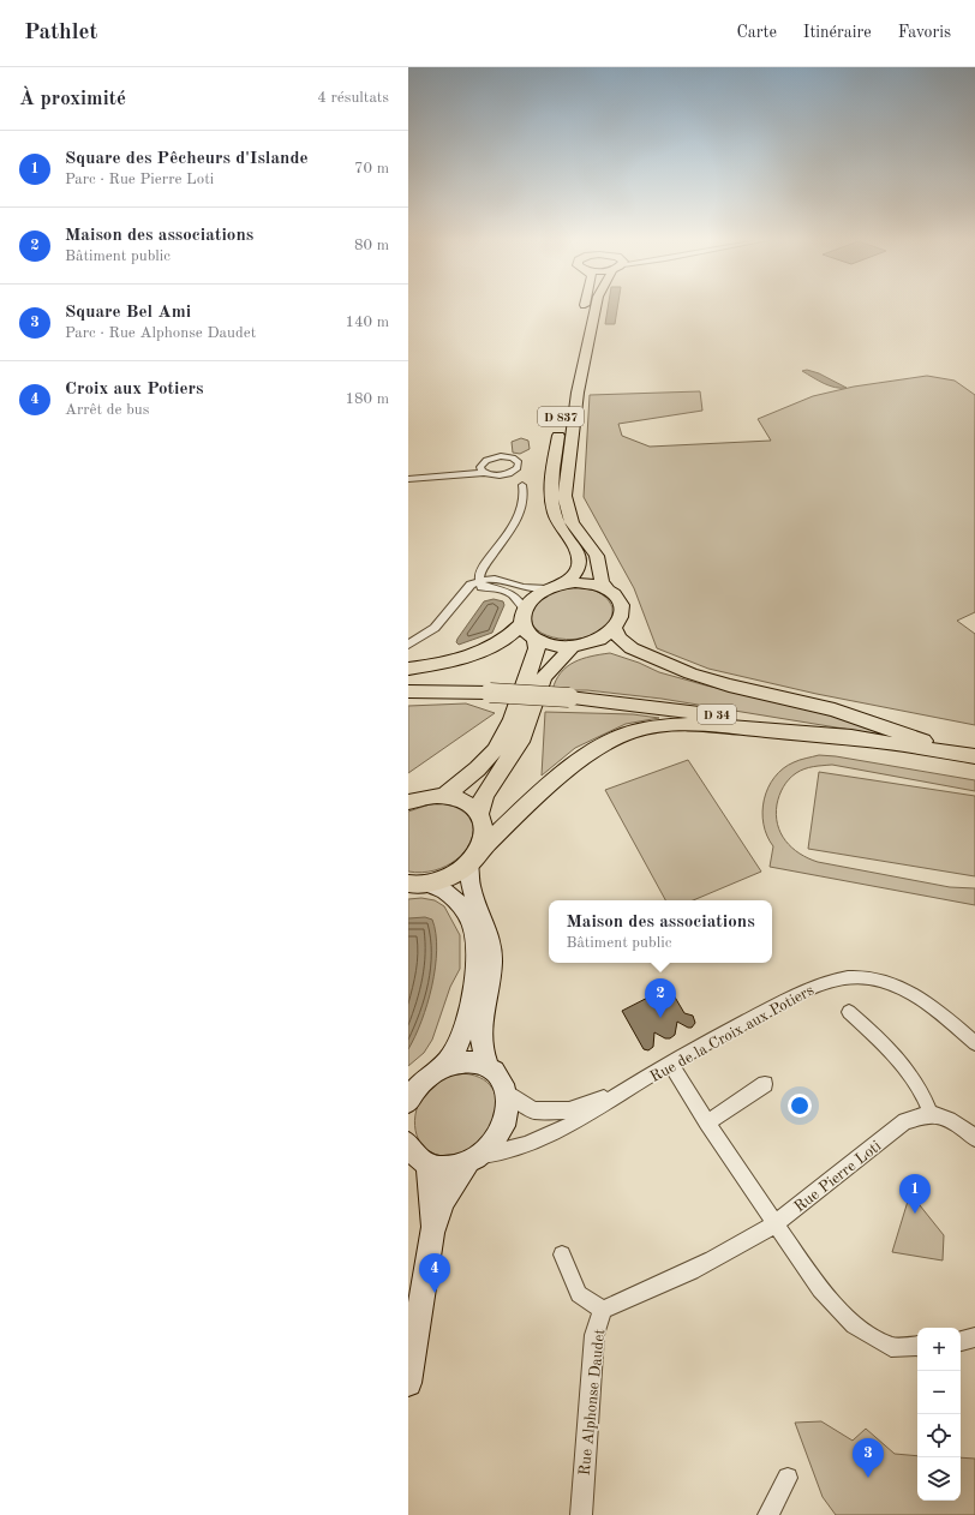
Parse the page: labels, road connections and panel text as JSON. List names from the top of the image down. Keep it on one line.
{"streets":{"main road":["D 837","D 34"],"street":["Rue de la Croix aux Potiers","Rue Pierre Loti","Rue Alphonse Daudet"]},"page":{"header":"Pathlet","nav":["Carte","Itinéraire","Favoris"],"heading":["À proximité","4 résultats"],"list":[{"mark":"1","name":"Square des Pêcheurs d'Islande","note":"Parc · Rue Pierre Loti","value":"70 m"},{"mark":"2","name":"Maison des associations","note":"Bâtiment public","value":"80 m"},{"mark":"3","name":"Square Bel Ami","note":"Parc · Rue Alphonse Daudet","value":"140 m"},{"mark":"4","name":"Croix aux Potiers","note":"Arrêt de bus","value":"180 m"}],"popup":["Maison des associations","Bâtiment public"],"pins":["2","1","4","3"],"map_buttons":["+","−"]}}
